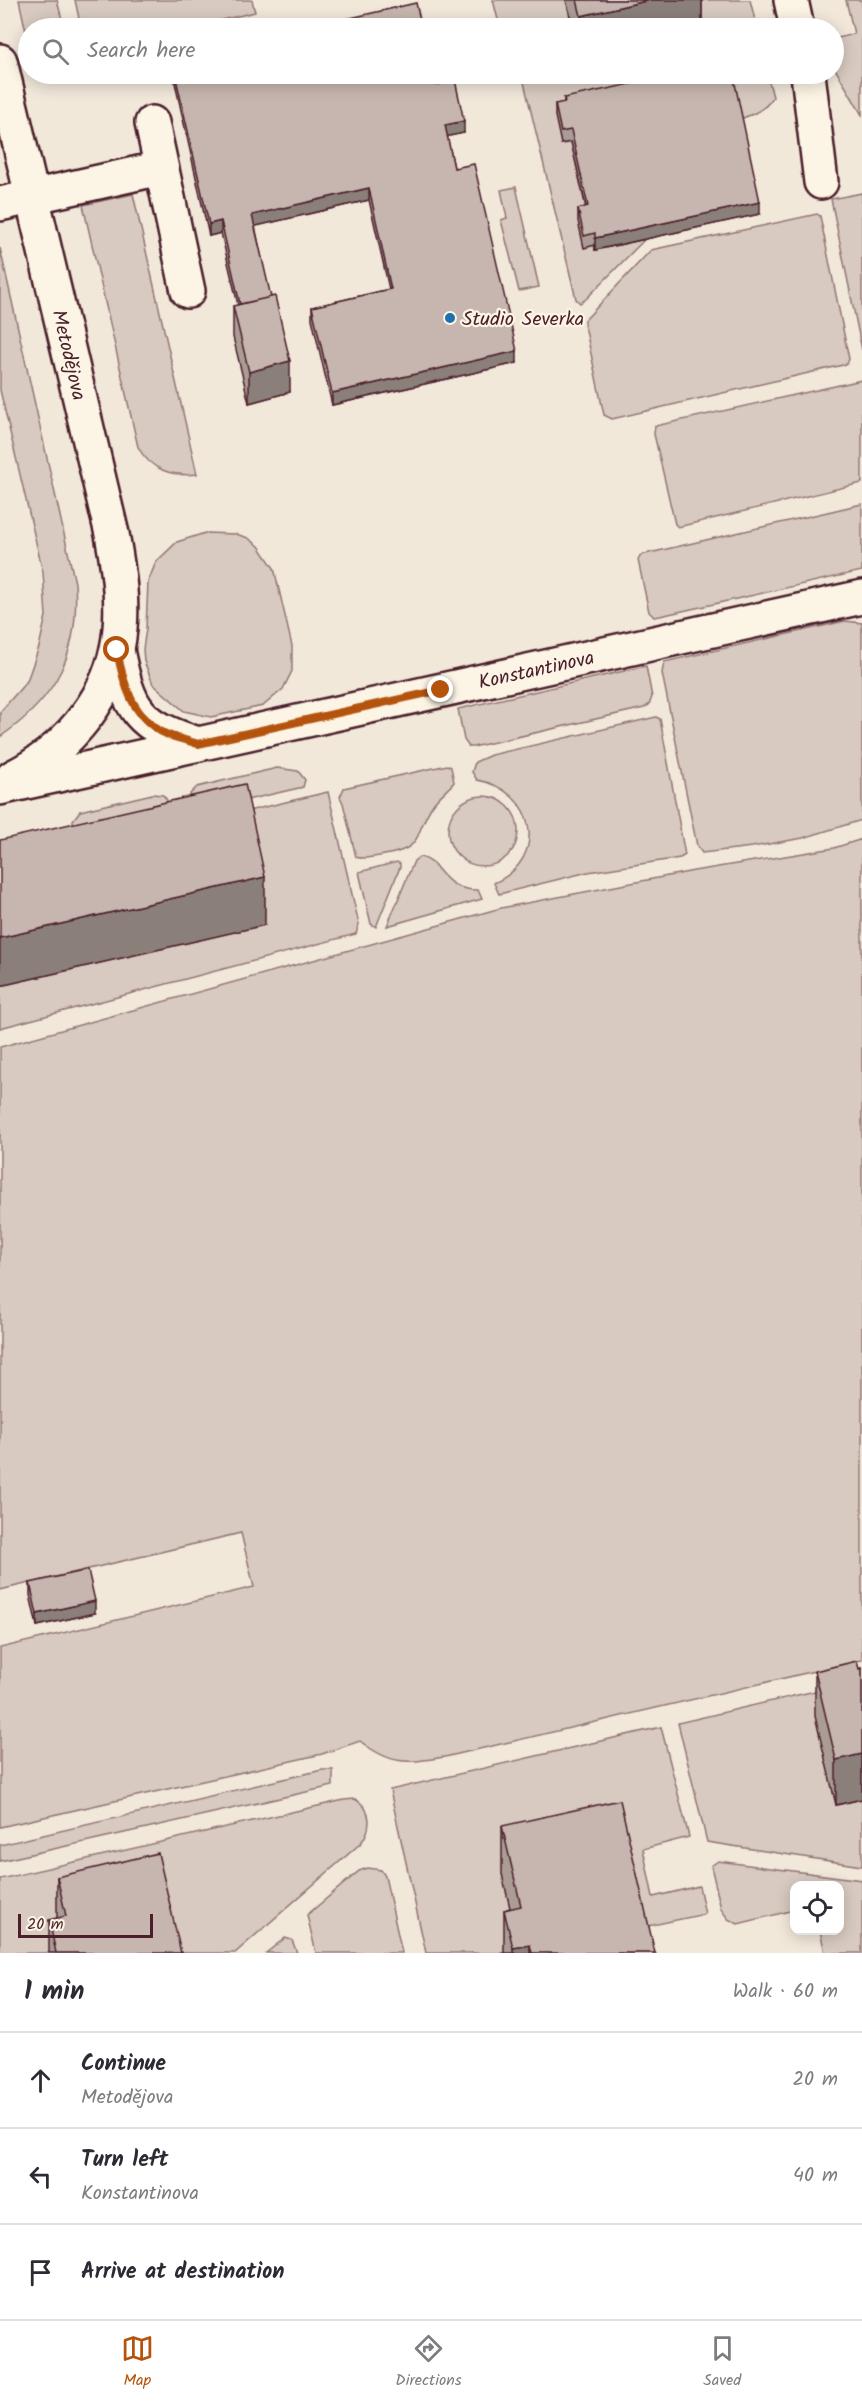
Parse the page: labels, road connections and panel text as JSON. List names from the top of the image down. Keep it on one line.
{"streets":{"street":["Metodějova","Konstantinova"]},"crossings":[["Metodějova","Konstantinova"]],"places":["Studio Severka"],"scale_bar":"20 m","page":{"search":"Search here","scale":"20 m","heading":["1 min","Walk · 60 m"],"list":[["Continue","Metodějova","20 m"],["Turn left","Konstantinova","40 m"],"Arrive at destination"],"nav":["Map","Directions","Saved"]}}
